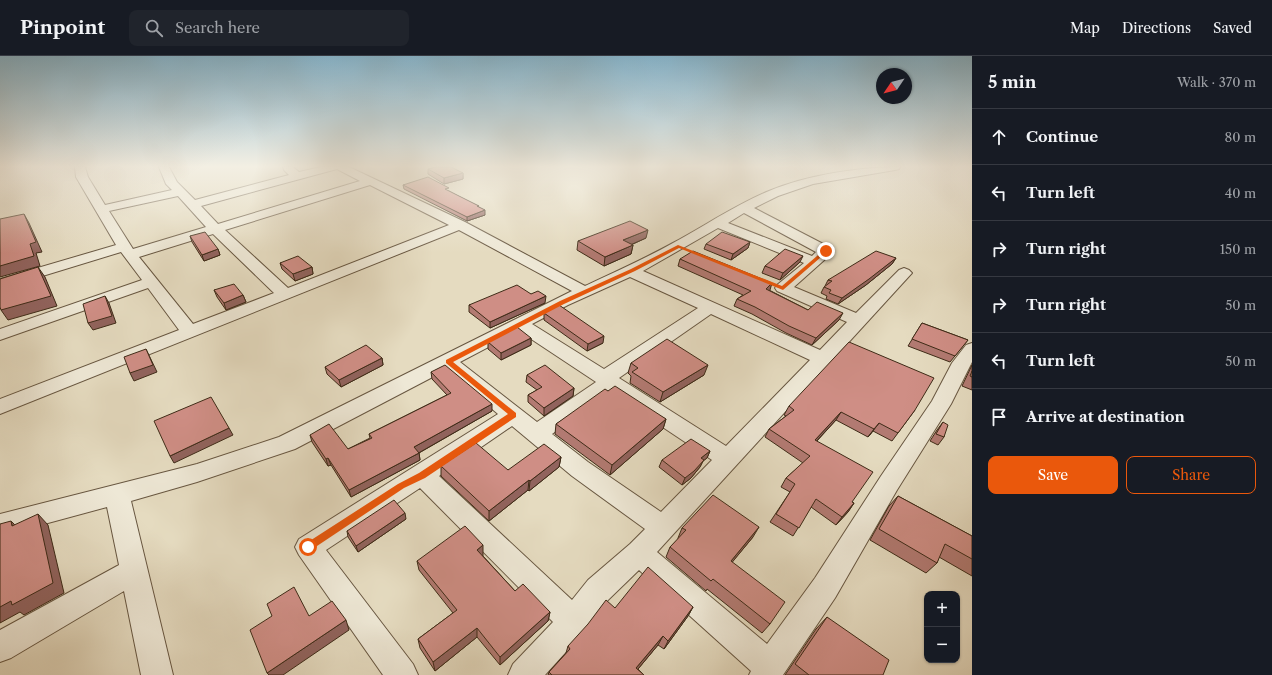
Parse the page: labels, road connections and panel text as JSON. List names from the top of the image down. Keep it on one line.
{"north":"bottom left","page":{"header":"Pinpoint","search":"Search here","nav":["Map","Directions","Saved"],"heading":["5 min","Walk · 370 m"],"list":[["Continue","80 m"],["Turn left","40 m"],["Turn right","150 m"],["Turn right","50 m"],["Turn left","50 m"],"Arrive at destination"],"buttons":["Save","Share"],"map_buttons":["+","−"]}}
